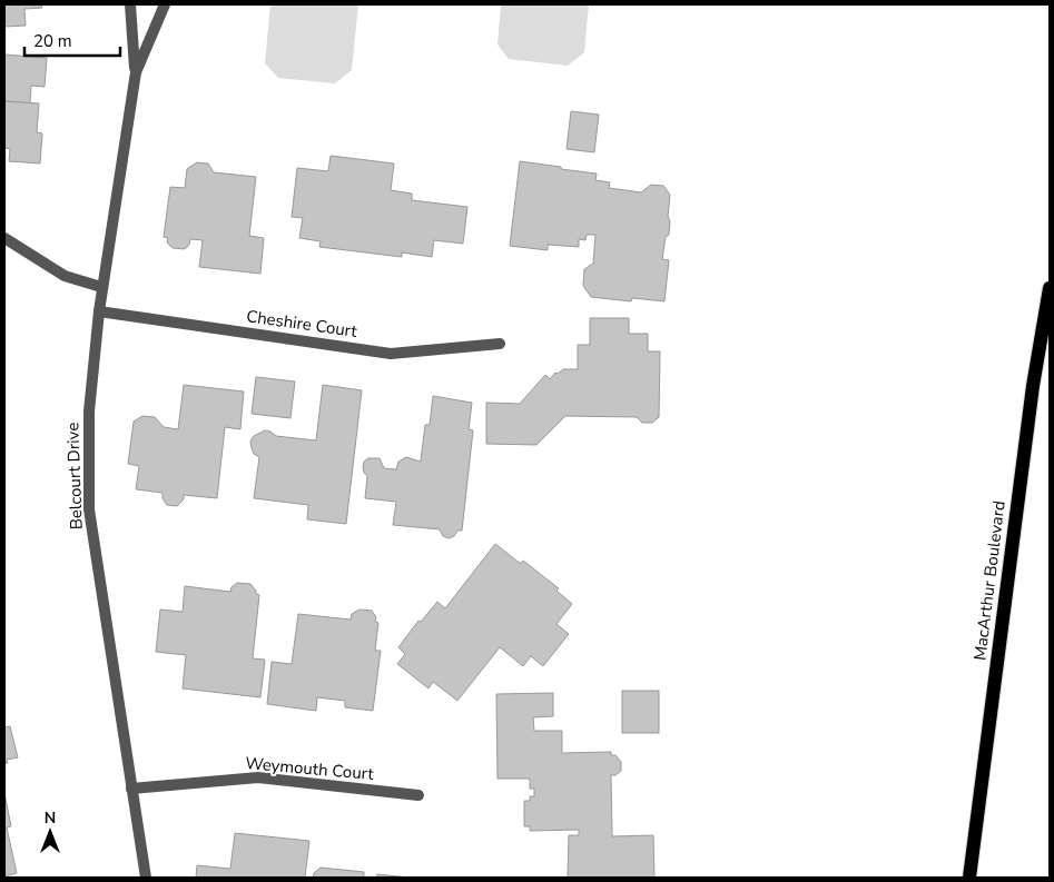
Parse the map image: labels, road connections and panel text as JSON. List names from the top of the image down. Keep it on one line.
{"streets":{"main road":["MacArthur Boulevard"],"street":["Cheshire Court","Belcourt Drive","Weymouth Court"]},"crossings":[["Cheshire Court","Belcourt Drive"],["Belcourt Drive","Weymouth Court"]],"scale_bar":"20 m","north":"top"}
